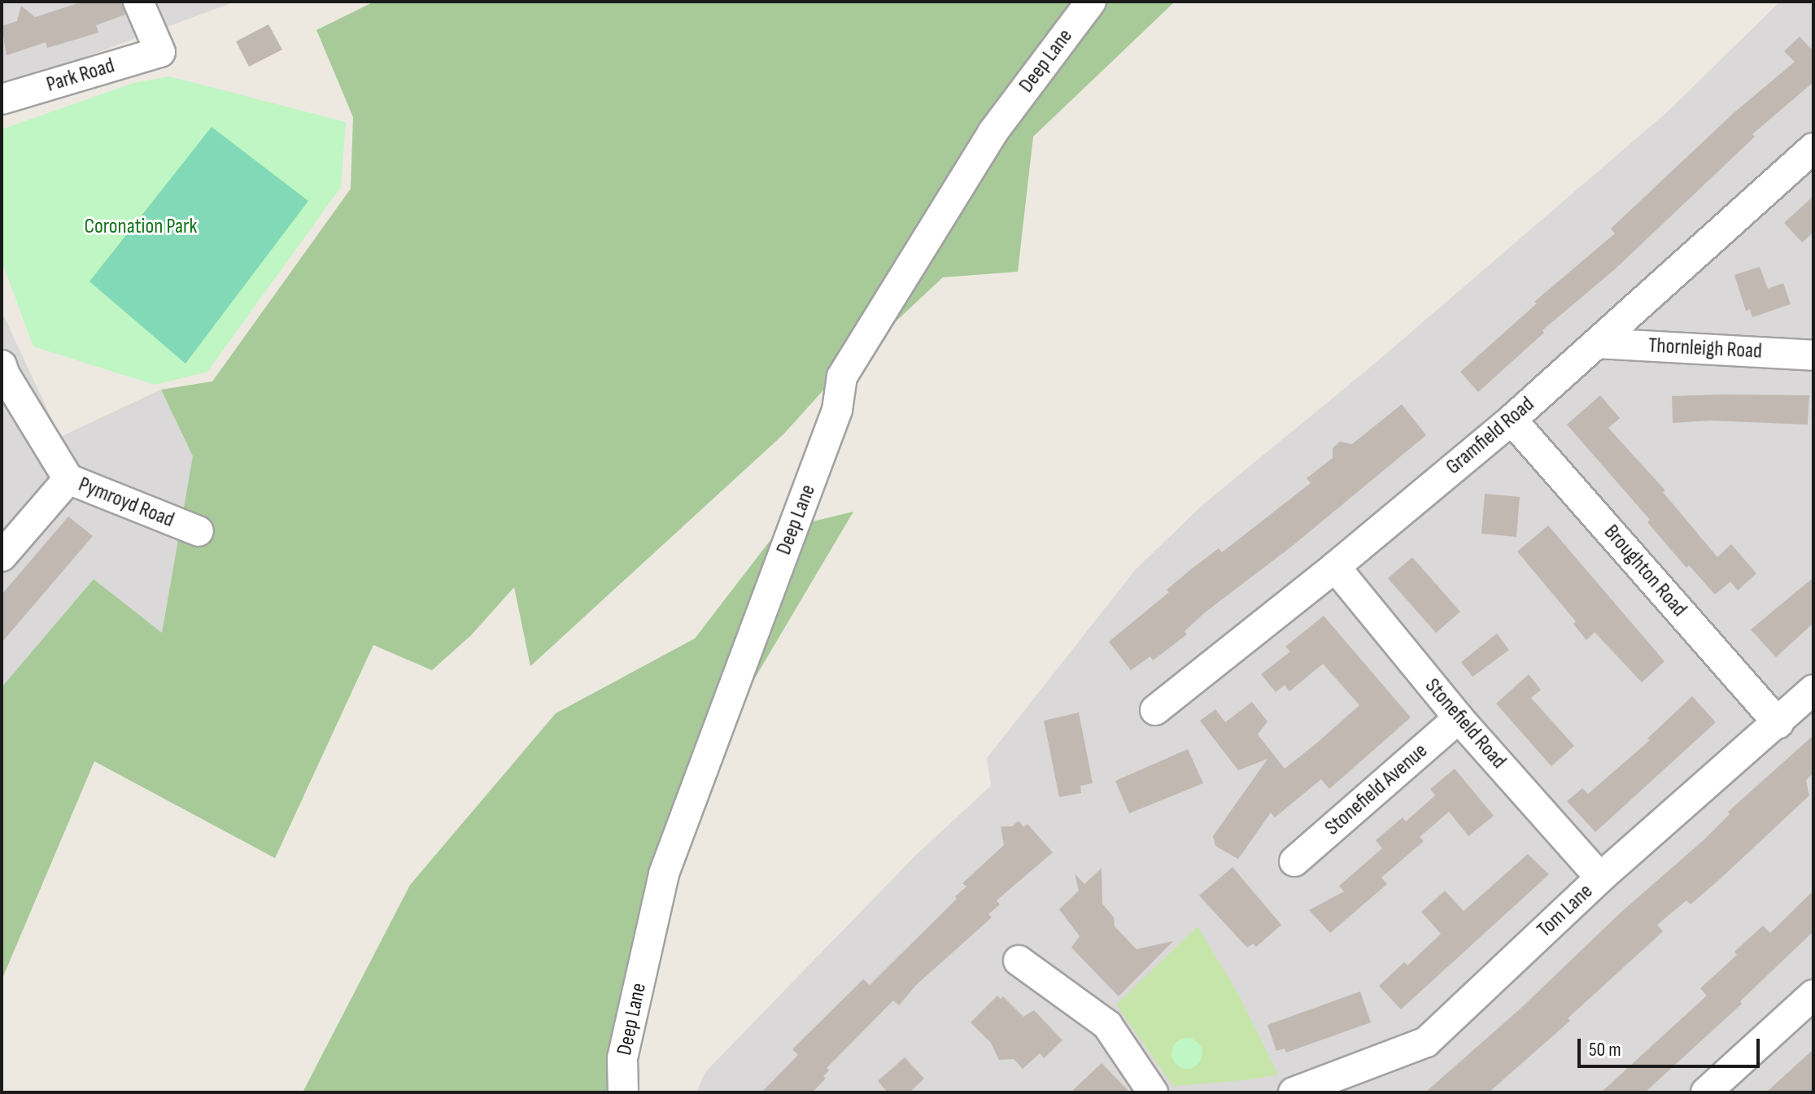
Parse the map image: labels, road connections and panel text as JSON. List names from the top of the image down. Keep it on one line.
{"streets":{"street":["Deep Lane","Park Road","Thornleigh Road","Gramfield Road","Pymroyd Road","Broughton Road","Stonefield Road","Stonefield Avenue","Tom Lane"]},"crossings":[["Thornleigh Road","Gramfield Road"],["Gramfield Road","Broughton Road"],["Gramfield Road","Stonefield Road"],["Broughton Road","Tom Lane"],["Stonefield Road","Stonefield Avenue"],["Stonefield Road","Tom Lane"]],"parks":["Coronation Park"],"scale_bar":"50 m"}
